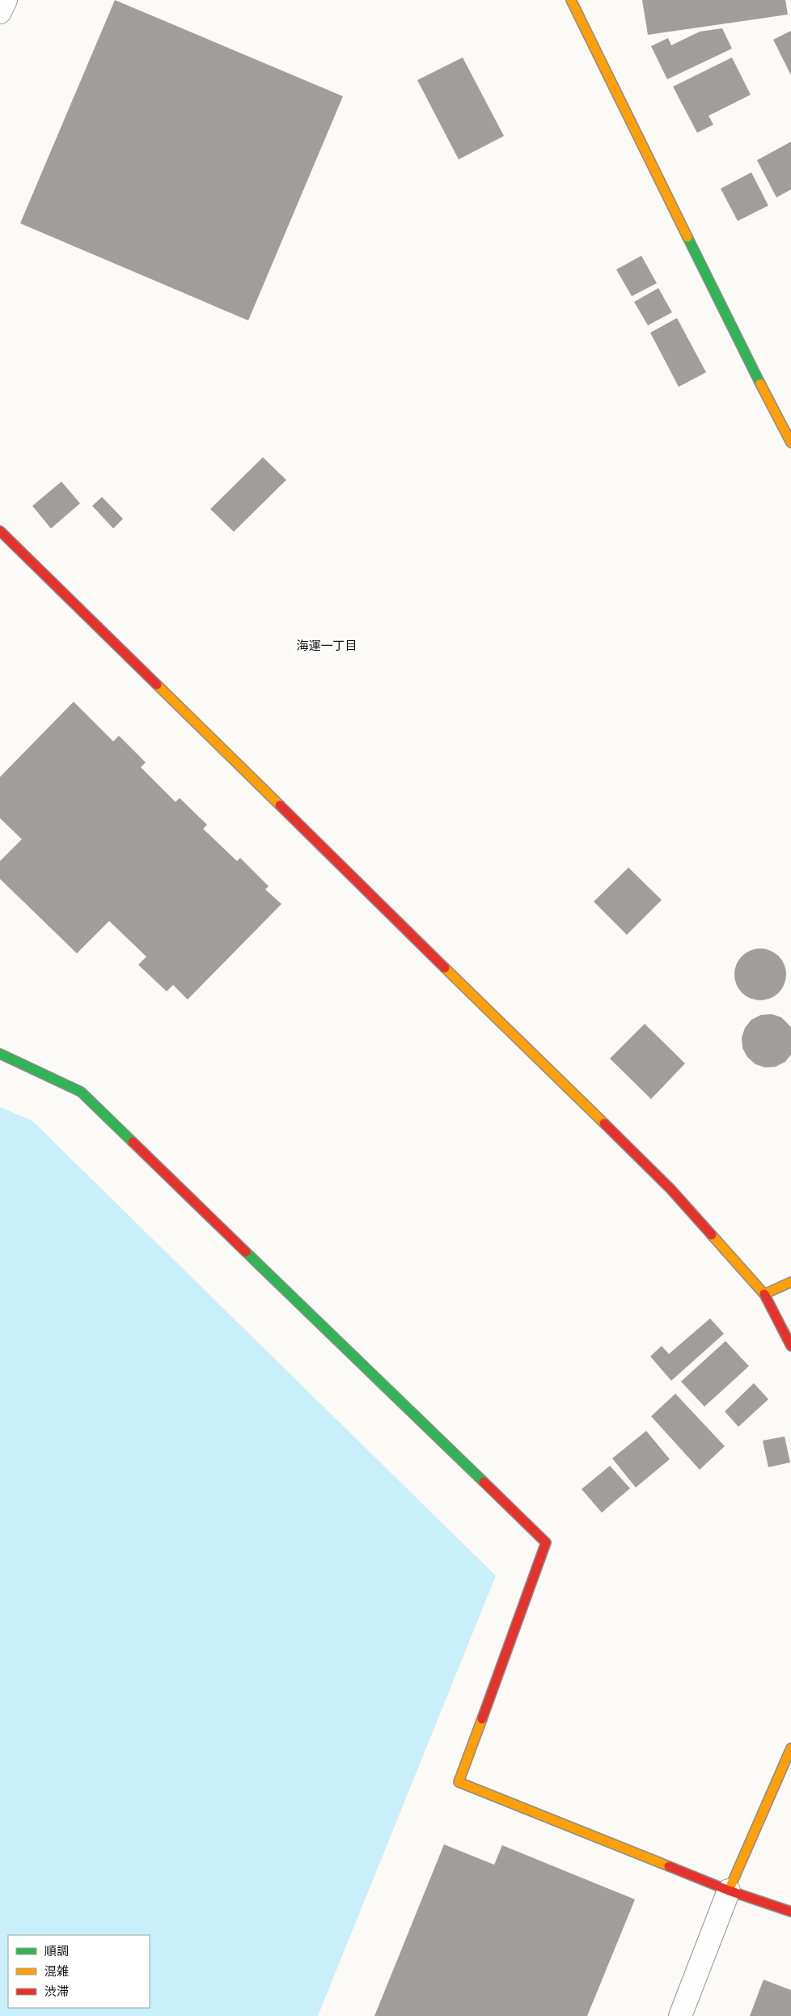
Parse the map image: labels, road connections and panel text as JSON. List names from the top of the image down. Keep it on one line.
{"districts":["海運一丁目"],"legend":["順調","混雑","渋滞"]}
